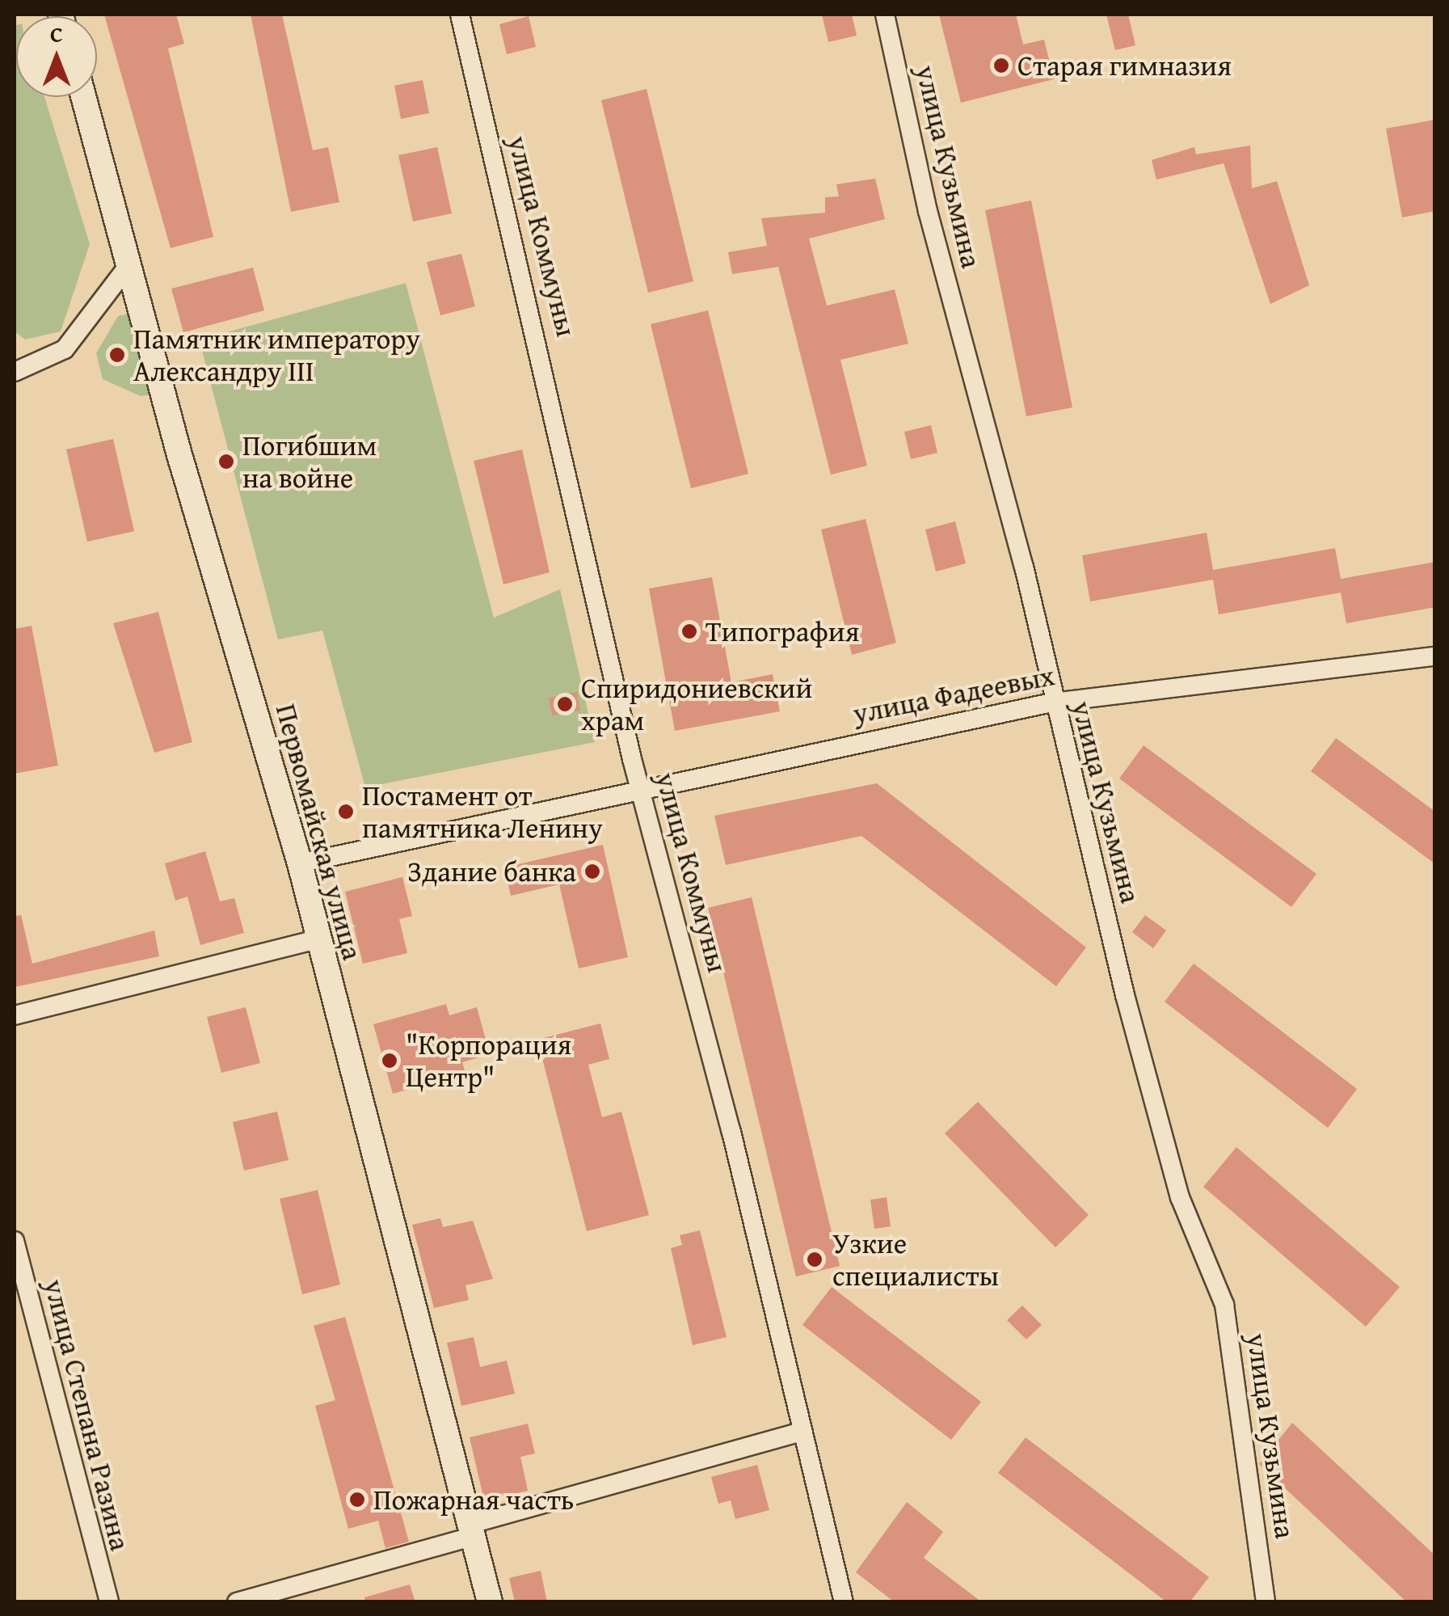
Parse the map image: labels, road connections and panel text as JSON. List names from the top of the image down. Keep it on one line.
{"streets":{"main road":["Первомайская улица"],"street":["улица Кузьмина","улица Коммуны","улица Фадеевых","улица Степана Разина"]},"crossings":[["улица Кузьмина","улица Фадеевых"],["улица Коммуны","улица Фадеевых"],["улица Фадеевых","Первомайская улица"]],"places":["Старая гимназия","Памятник императору Александру III","Погибшим на войне","Типография","Спиридониевский храм","Постамент от памятника Ленину","Здание банка","\"Корпорация Центр\"","Узкие специалисты","Пожарная часть"],"north":"top"}
